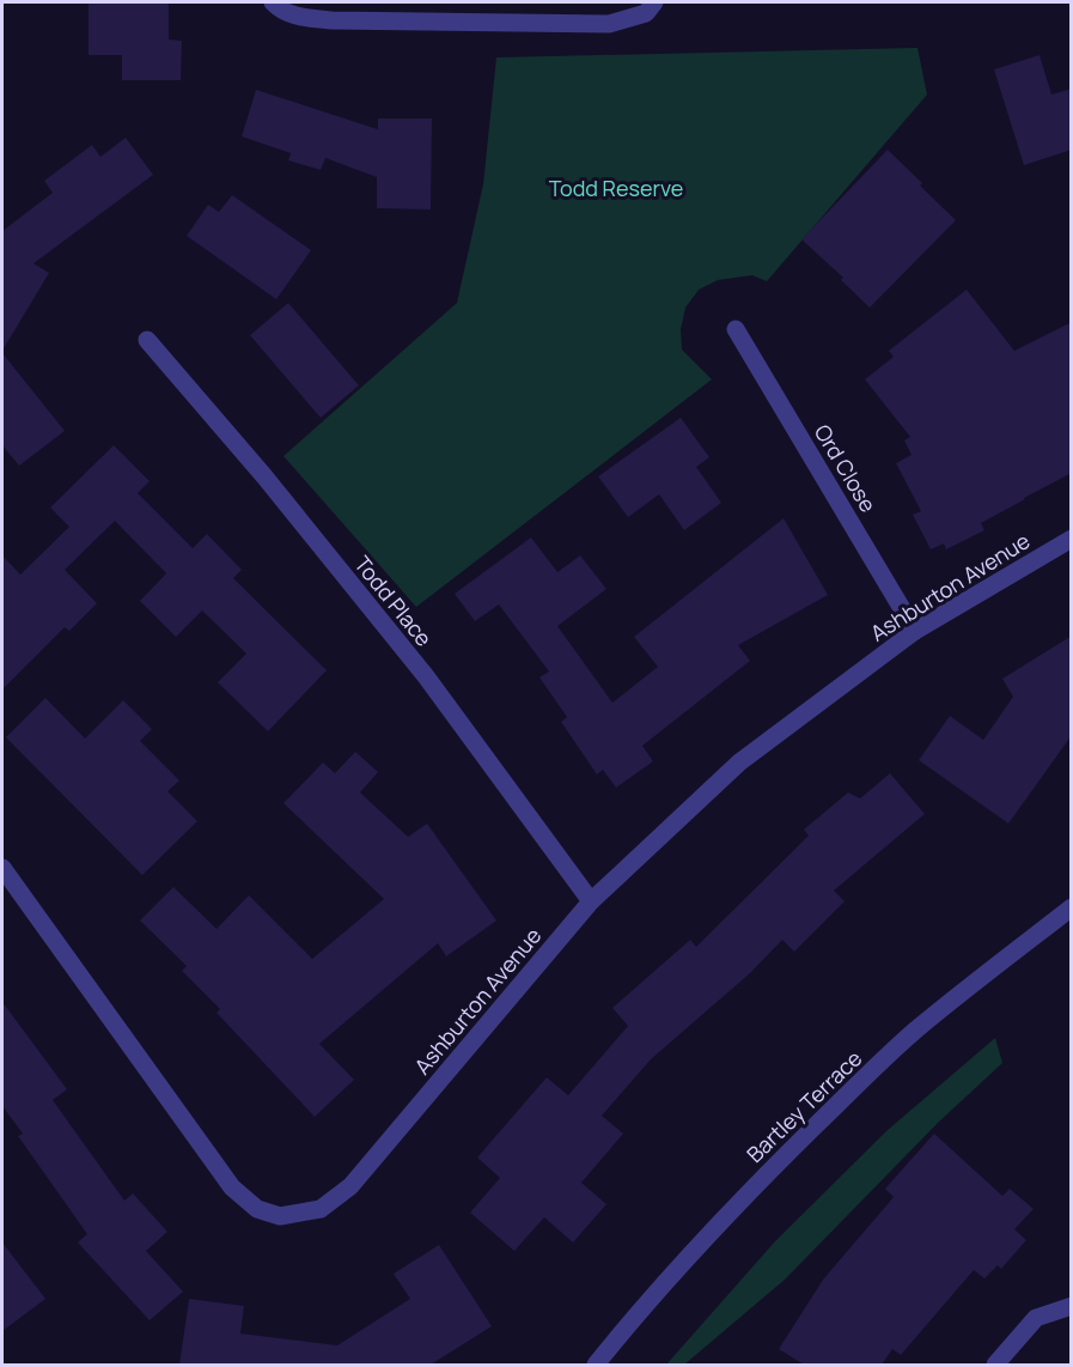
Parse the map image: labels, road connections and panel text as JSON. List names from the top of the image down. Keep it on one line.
{"streets":{"street":["Ord Close","Ashburton Avenue","Todd Place","Bartley Terrace"]},"crossings":[["Ord Close","Ashburton Avenue"],["Ashburton Avenue","Todd Place"]],"parks":["Todd Reserve"]}
